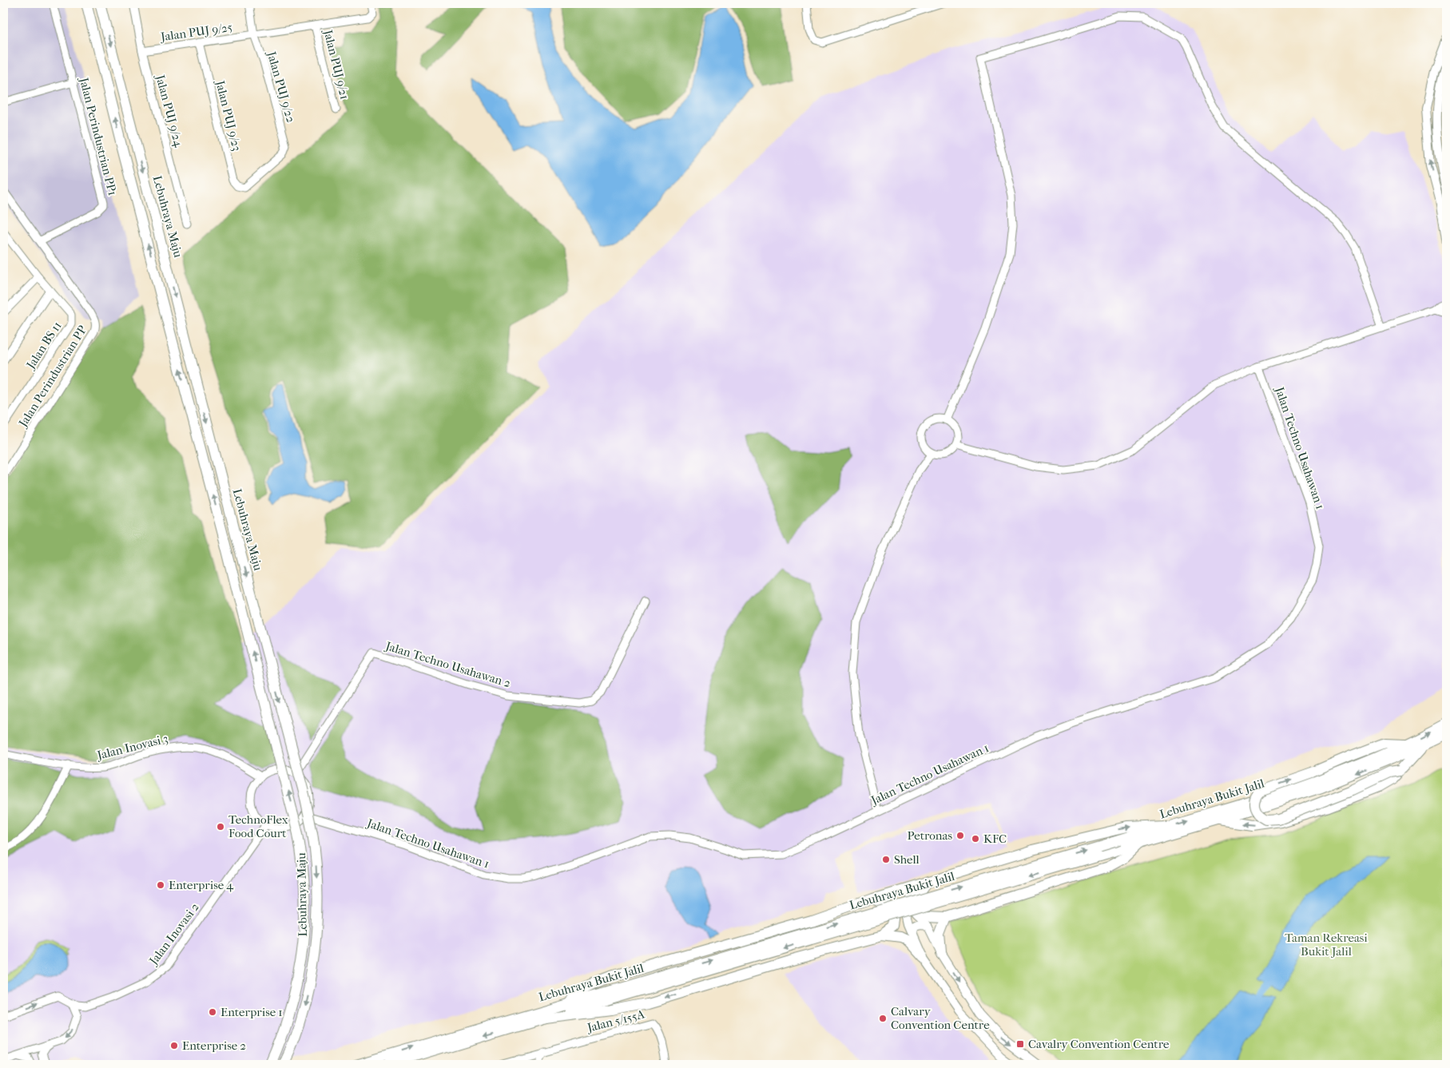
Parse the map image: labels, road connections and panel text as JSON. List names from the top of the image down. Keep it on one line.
{"streets":{"highway":["Lebuhraya Maju","Lebuhraya Bukit Jalil"],"street":["Jalan PUJ 9/25","Jalan PUJ 9/21","Jalan PUJ 9/22","Jalan PUJ 9/24","Jalan PUJ 9/23","Jalan Perindustrian PP1","Jalan BS 11","Jalan Perindustrian PP","Jalan Techno Usahawan 1","Jalan Techno Usahawan 2","Jalan Inovasi 3","Jalan Inovasi 2","Jalan 5/155A"]},"crossings":[["Jalan PUJ 9/25","Jalan PUJ 9/21"],["Jalan PUJ 9/25","Jalan PUJ 9/22"],["Jalan PUJ 9/25","Jalan PUJ 9/24"],["Jalan PUJ 9/25","Jalan PUJ 9/23"],["Jalan PUJ 9/22","Jalan PUJ 9/23"],["Jalan Perindustrian PP1","Jalan Perindustrian PP"],["Jalan Techno Usahawan 1","Jalan Techno Usahawan 2"],["Jalan Techno Usahawan 1","Jalan Inovasi 3"],["Jalan Techno Usahawan 1","Jalan Inovasi 2"],["Jalan Techno Usahawan 2","Jalan Inovasi 3"],["Jalan Techno Usahawan 2","Jalan Inovasi 2"],["Jalan Inovasi 3","Jalan Inovasi 2"]],"parks":["Taman Rekreasi Bukit Jalil"],"places":{"other":["TechnoFlex Food Court","Petronas","KFC","Shell","Enterprise 4","Enterprise 1","Calvary Convention Centre","Enterprise 2"],"transit":["Cavalry Convention Centre"]}}
